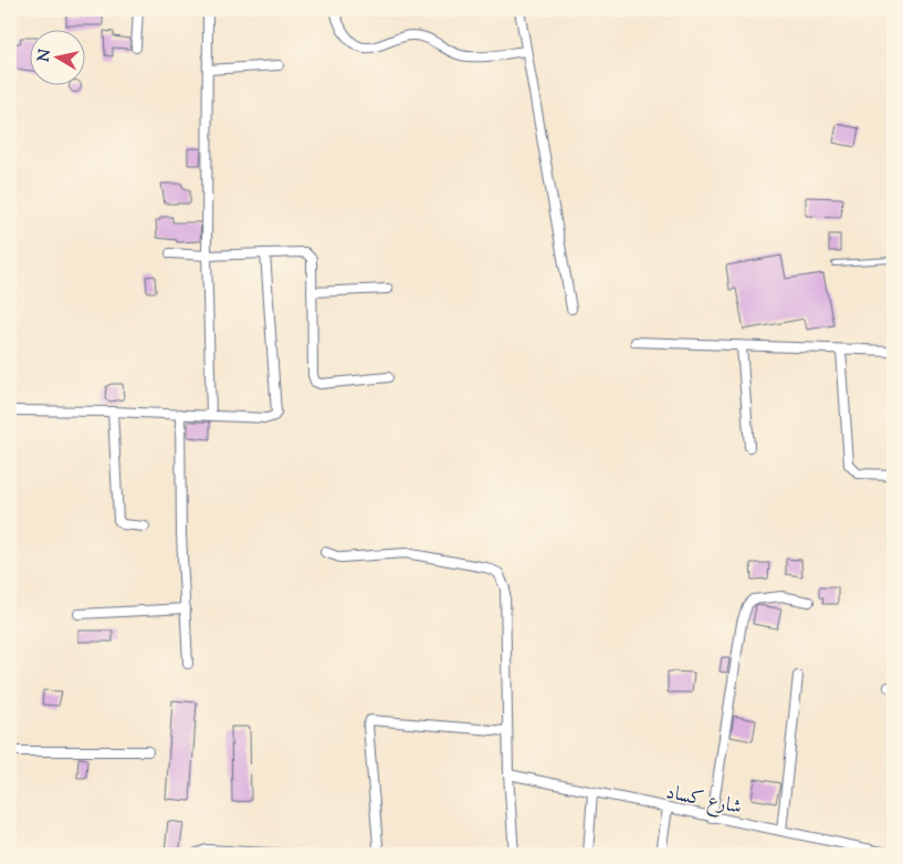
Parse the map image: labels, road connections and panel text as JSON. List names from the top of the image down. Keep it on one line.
{"streets":{"street":["شارع كساد"]},"north":"left"}
